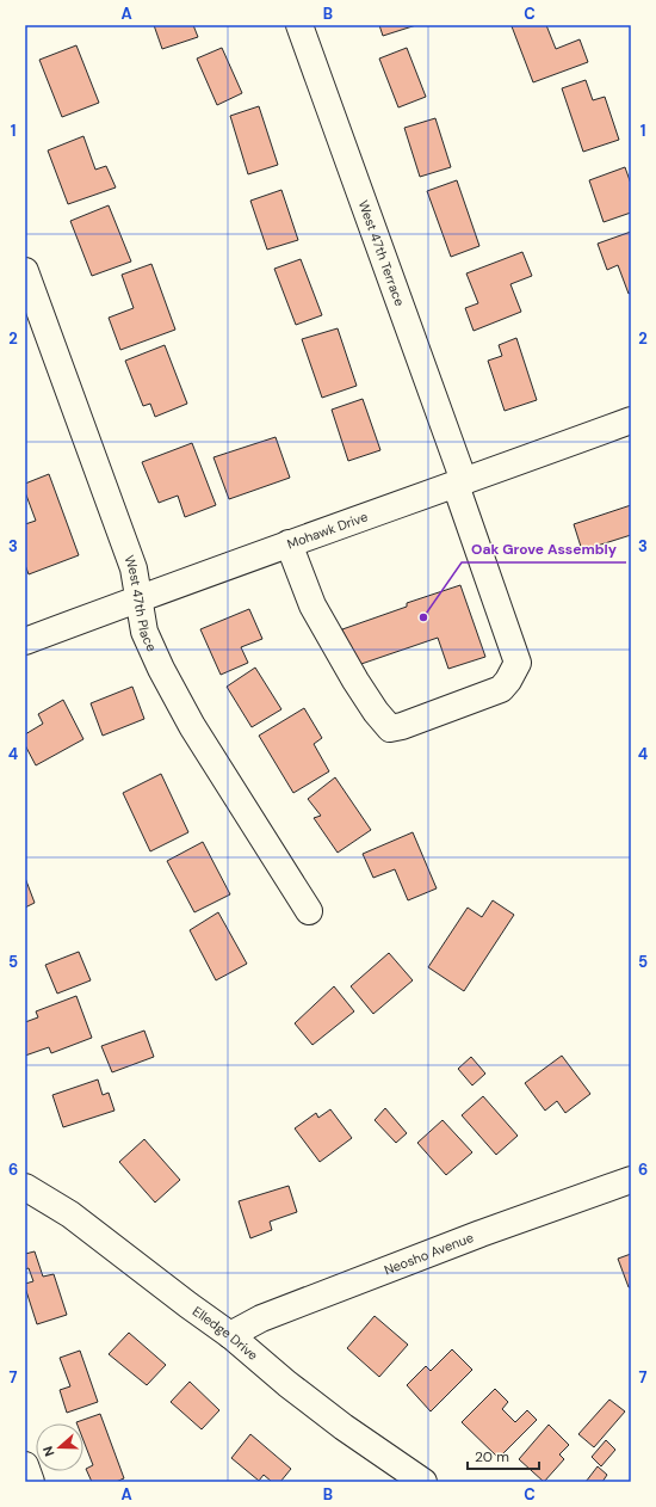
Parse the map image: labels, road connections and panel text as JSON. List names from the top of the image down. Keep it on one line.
{"streets":{"street":["West 47th Terrace","Mohawk Drive","West 47th Place","Neosho Avenue","Elledge Drive"]},"crossings":[["West 47th Terrace","Mohawk Drive"],["Mohawk Drive","West 47th Place"],["Neosho Avenue","Elledge Drive"]],"places":["Oak Grove Assembly"],"scale_bar":"20 m","north":"left","grid":{"columns":["A","B","C"],"rows":["1","2","3","4","5","6","7"]}}
